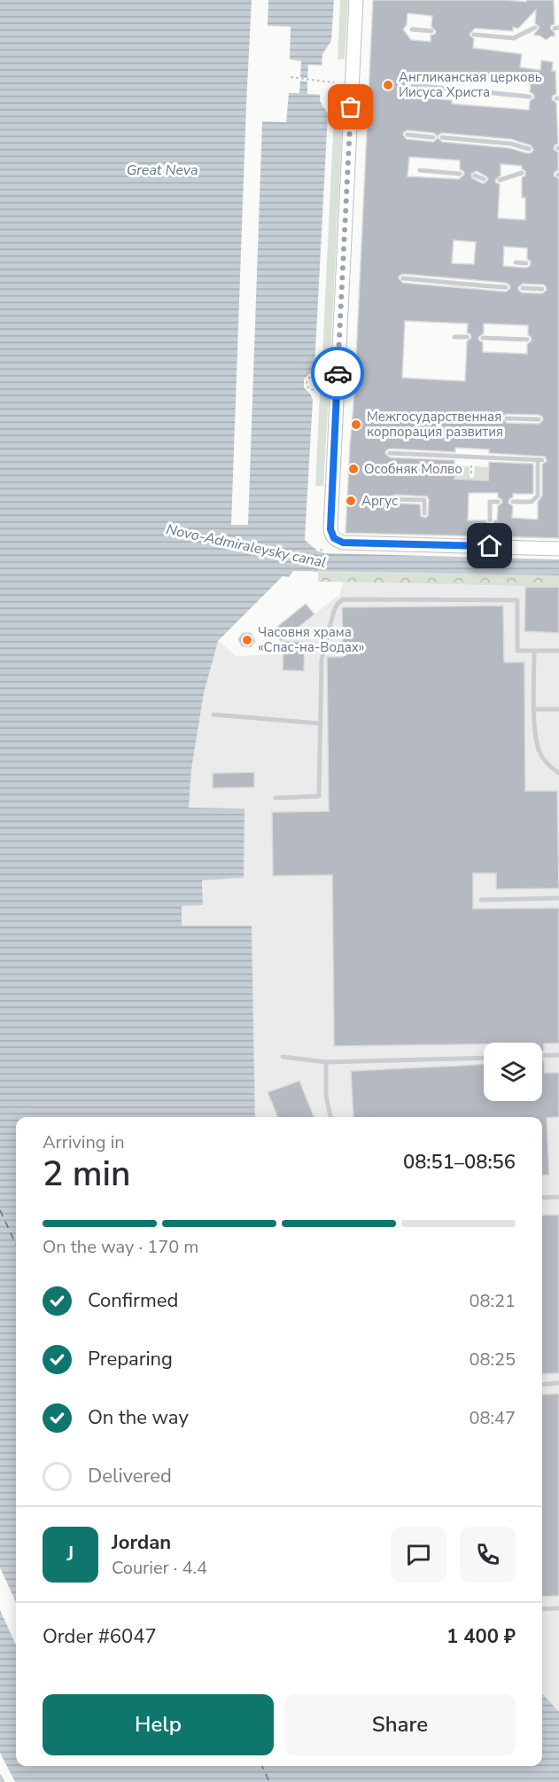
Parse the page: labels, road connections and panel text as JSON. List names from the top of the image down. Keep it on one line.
{"water":["Great Neva","Novo-Admiraleysky canal"],"places":["Англиканская церковь Иисуса Христа","Межгосударственная корпорация развития","Особняк Молво","Аргус","Часовня храма «Спас-на-Водах»"],"page":{"heading":["2 min","Arriving in","08:51–08:56"],"panel":["Jordan","Courier · 4.4","Order #6047","1 400 ₽"],"bar":"On the way · 170 m","list":[["Confirmed","08:21"],["Preparing","08:25"],["On the way","08:47"],"Delivered"],"round":"J","buttons":["Help","Share"]}}
